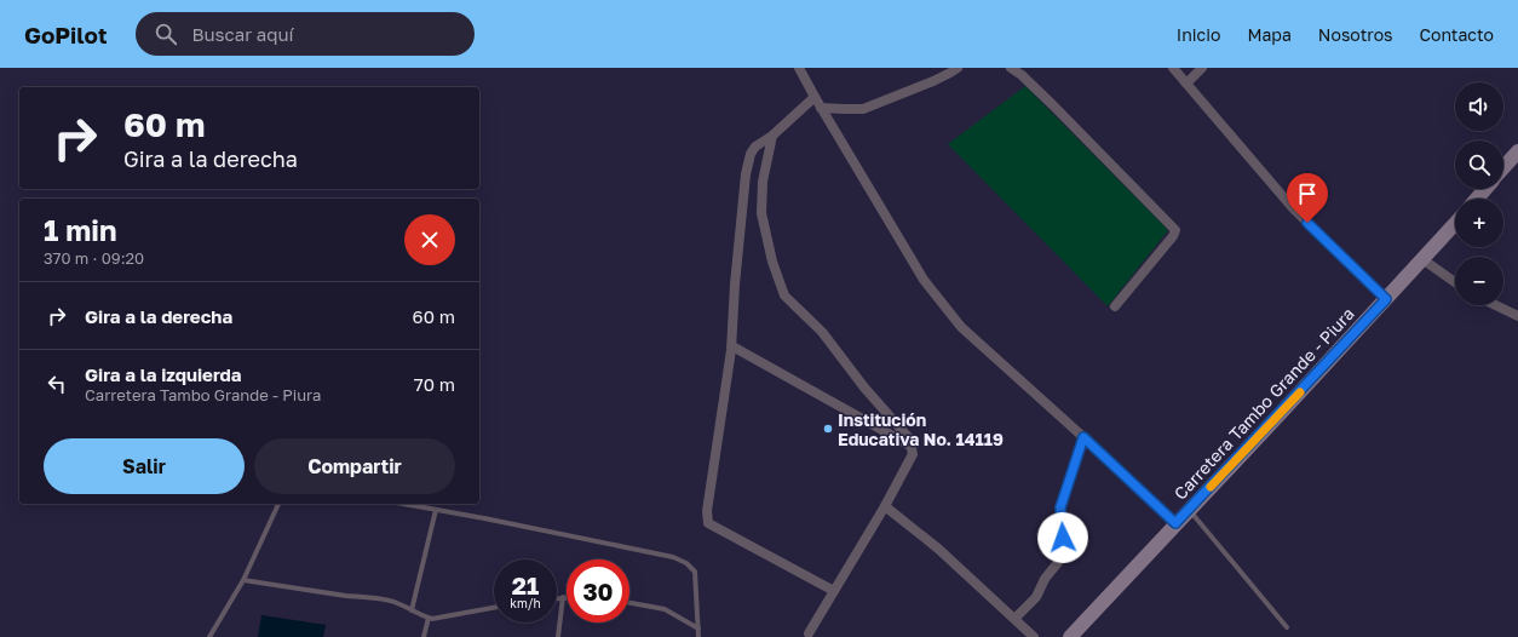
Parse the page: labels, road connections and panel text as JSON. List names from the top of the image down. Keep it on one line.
{"streets":{"main road":["Carretera Tambo Grande - Piura"]},"places":["Institución Educativa No. 14119"],"page":{"header":"GoPilot","search":"Buscar aquí","nav":["Inicio","Mapa","Nosotros","Contacto"],"map_buttons":["+","−"],"turn":["60 m","Gira a la derecha"],"heading":["1 min","370 m · 09:20"],"list":[{"name":"Gira a la derecha","value":"60 m"},{"name":"Gira a la izquierda","note":"Carretera Tambo Grande - Piura","value":"70 m"}],"buttons":["Salir","Compartir"],"speed":"21 km/h","limit":"30"}}
